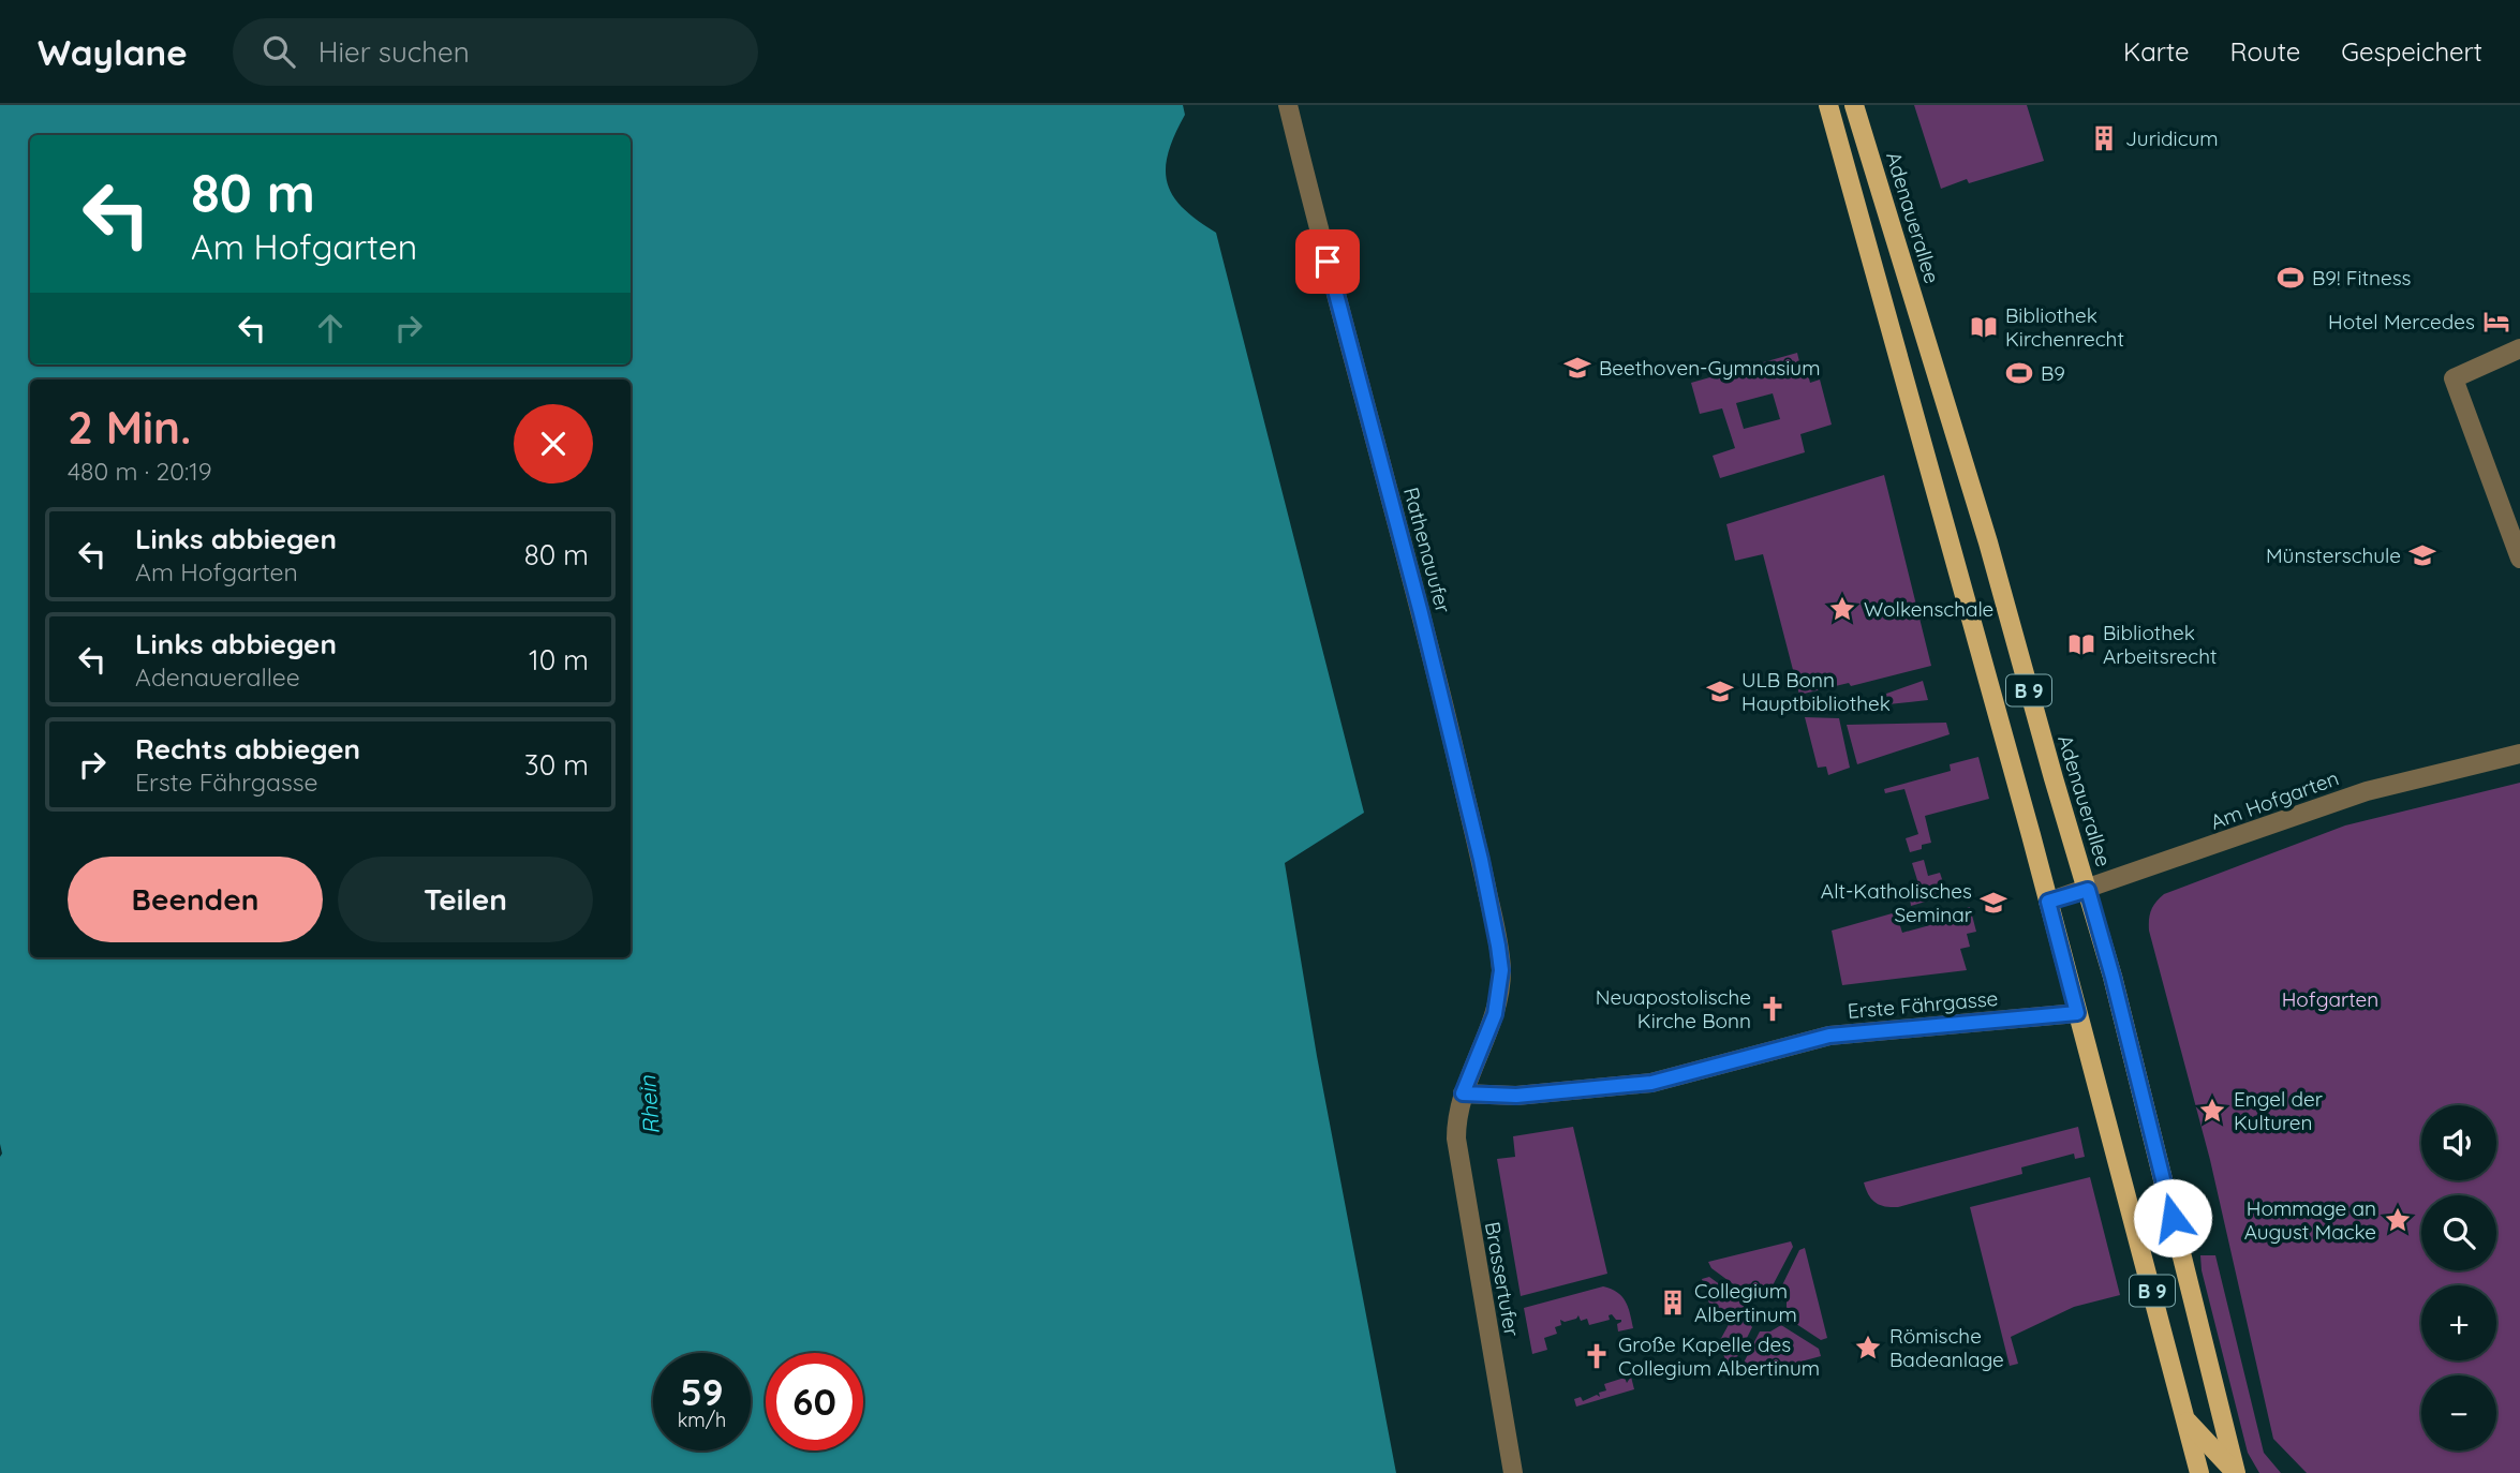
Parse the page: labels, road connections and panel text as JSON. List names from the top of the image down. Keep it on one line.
{"streets":{"main road":["Adenauerallee","B 9"],"street":["Rathenauufer","Am Hofgarten","Erste Fährgasse","Brassertufer"]},"crossings":[["Adenauerallee","Am Hofgarten"],["Rathenauufer","Erste Fährgasse"],["Rathenauufer","Brassertufer"],["B 9","Am Hofgarten"],["B 9","Erste Fährgasse"],["Erste Fährgasse","Brassertufer"]],"water":["Rhein"],"parks":["Hofgarten"],"places":{"building":["Juridicum","Collegium Albertinum"],"sports":["B9! Fitness","B9"],"hotel":["Hotel Mercedes"],"library":["Bibliothek Kirchenrecht","Bibliothek Arbeitsrecht"],"school or university":["Beethoven-Gymnasium","Münsterschule","ULB Bonn Hauptbibliothek","Alt-Katholisches Seminar"],"place":["Wolkenschale","Engel der Kulturen","Hommage an August Macke","Römische Badeanlage"],"church":["Neuapostolische Kirche Bonn","Große Kapelle des Collegium Albertinum"]},"page":{"header":"Waylane","search":"Hier suchen","nav":["Karte","Route","Gespeichert"],"turn":["80 m","Am Hofgarten"],"heading":["2 Min.","480 m · 20:19"],"list":[{"name":"Links abbiegen","note":"Am Hofgarten","value":"80 m"},{"name":"Links abbiegen","note":"Adenauerallee","value":"10 m"},{"name":"Rechts abbiegen","note":"Erste Fährgasse","value":"30 m"}],"buttons":["Beenden","Teilen"],"map_buttons":["+","−"],"speed":"59 km/h","limit":"60"}}
